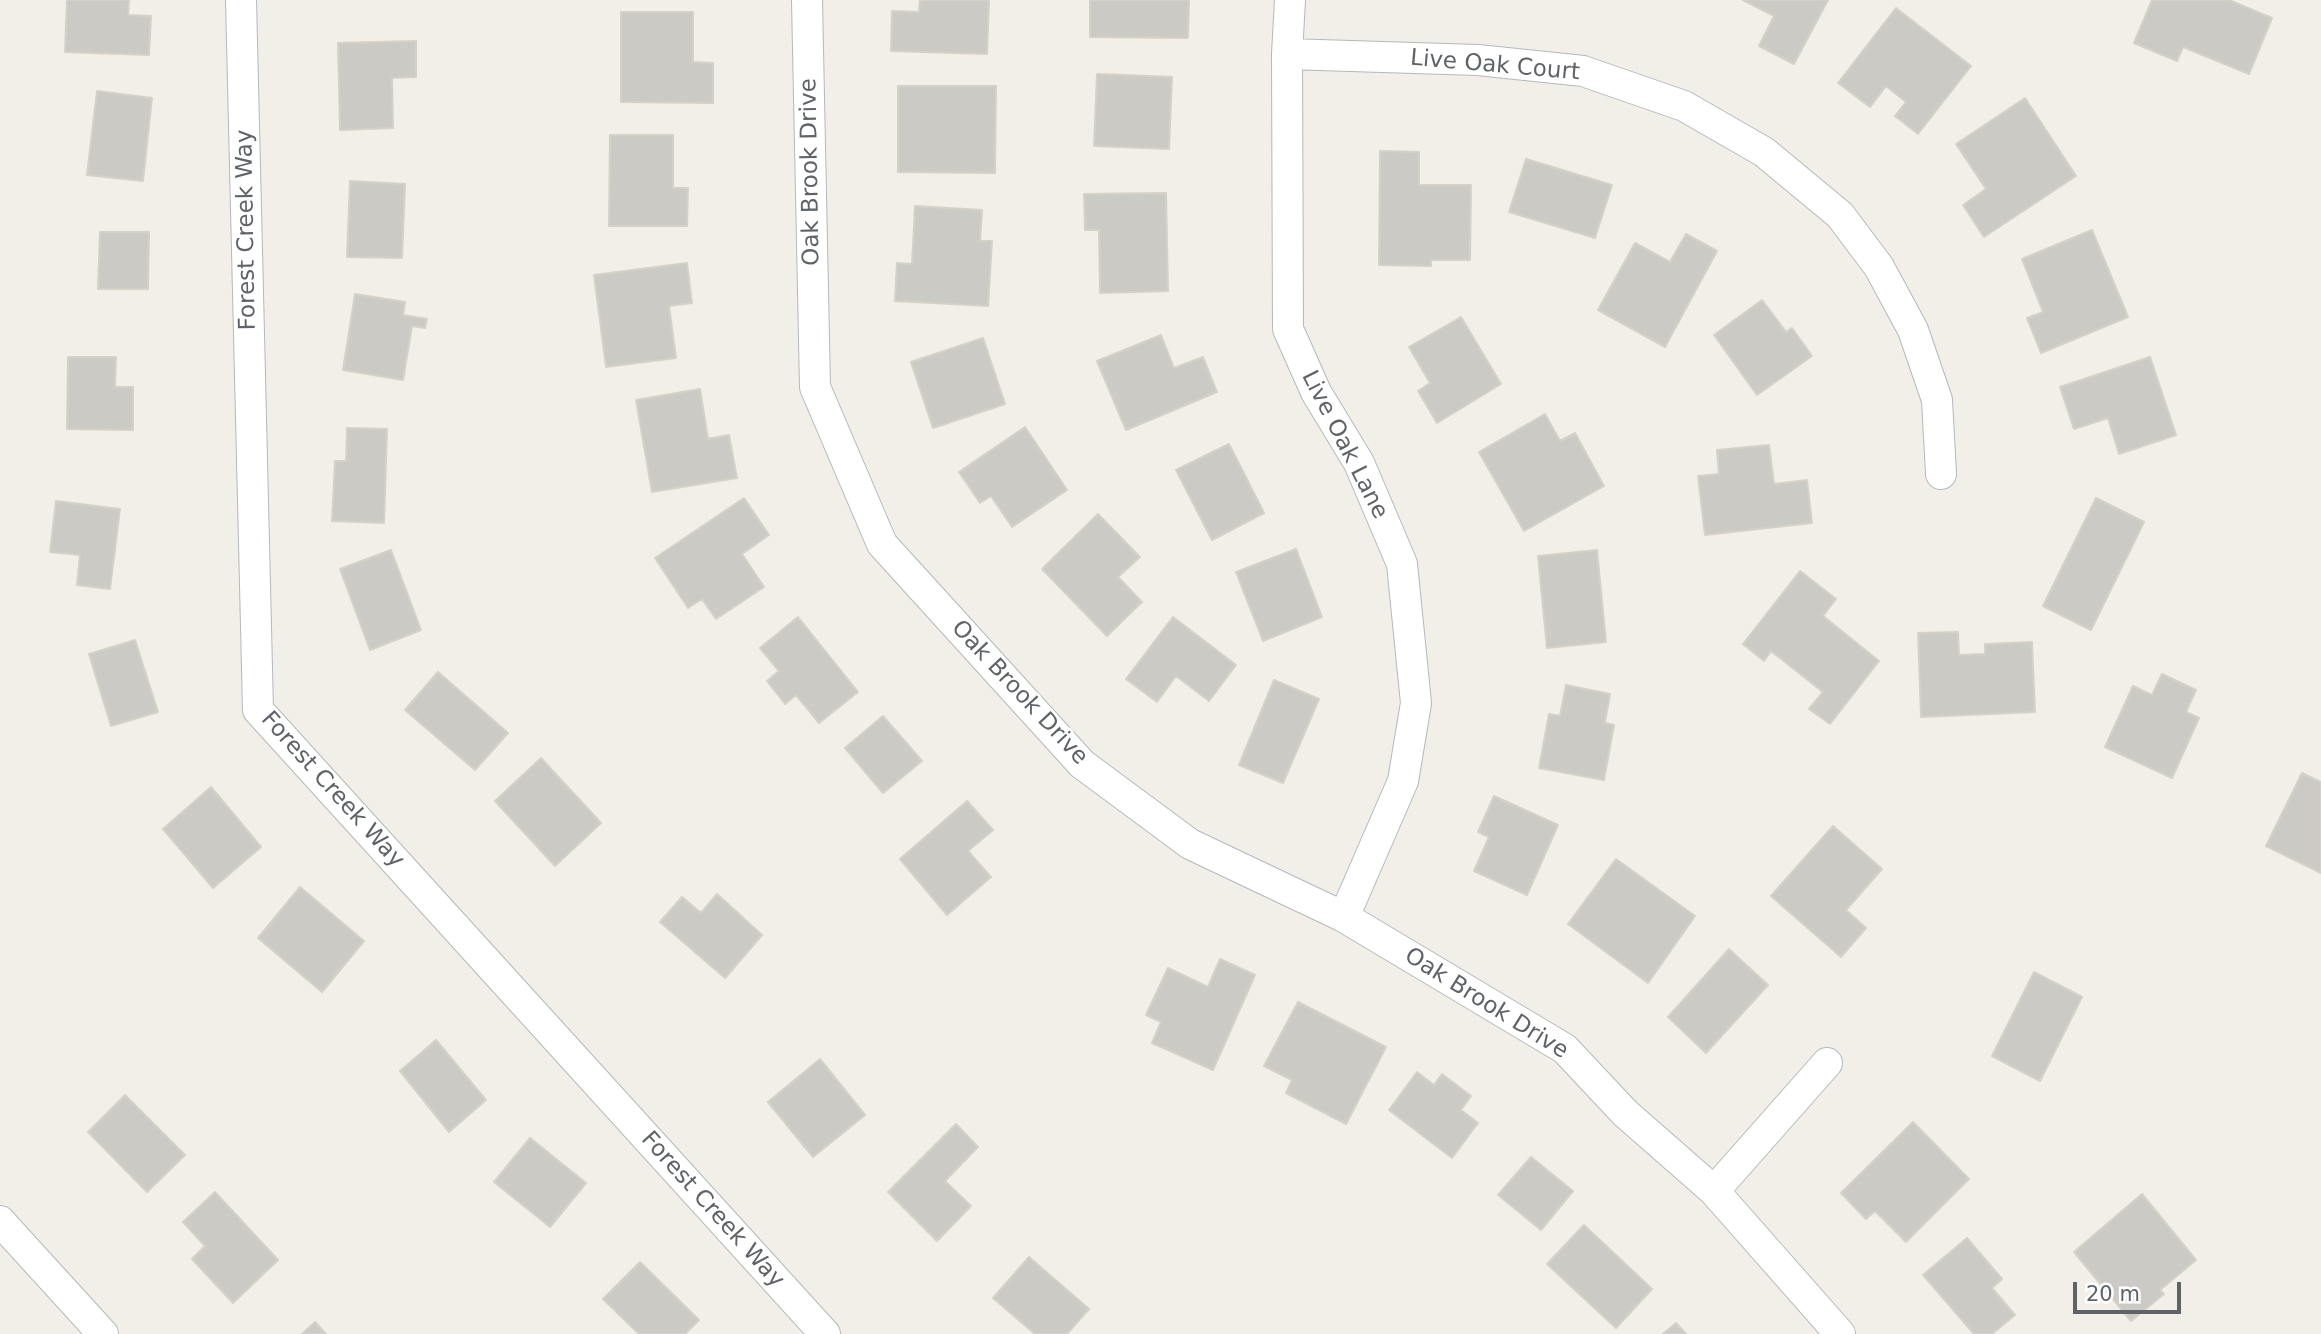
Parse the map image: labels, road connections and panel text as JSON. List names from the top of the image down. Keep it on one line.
{"streets":{"street":["Live Oak Court","Oak Brook Drive","Forest Creek Way","Live Oak Lane"]},"crossings":[["Live Oak Court","Live Oak Lane"],["Oak Brook Drive","Live Oak Lane"]],"scale_bar":"20 m"}
